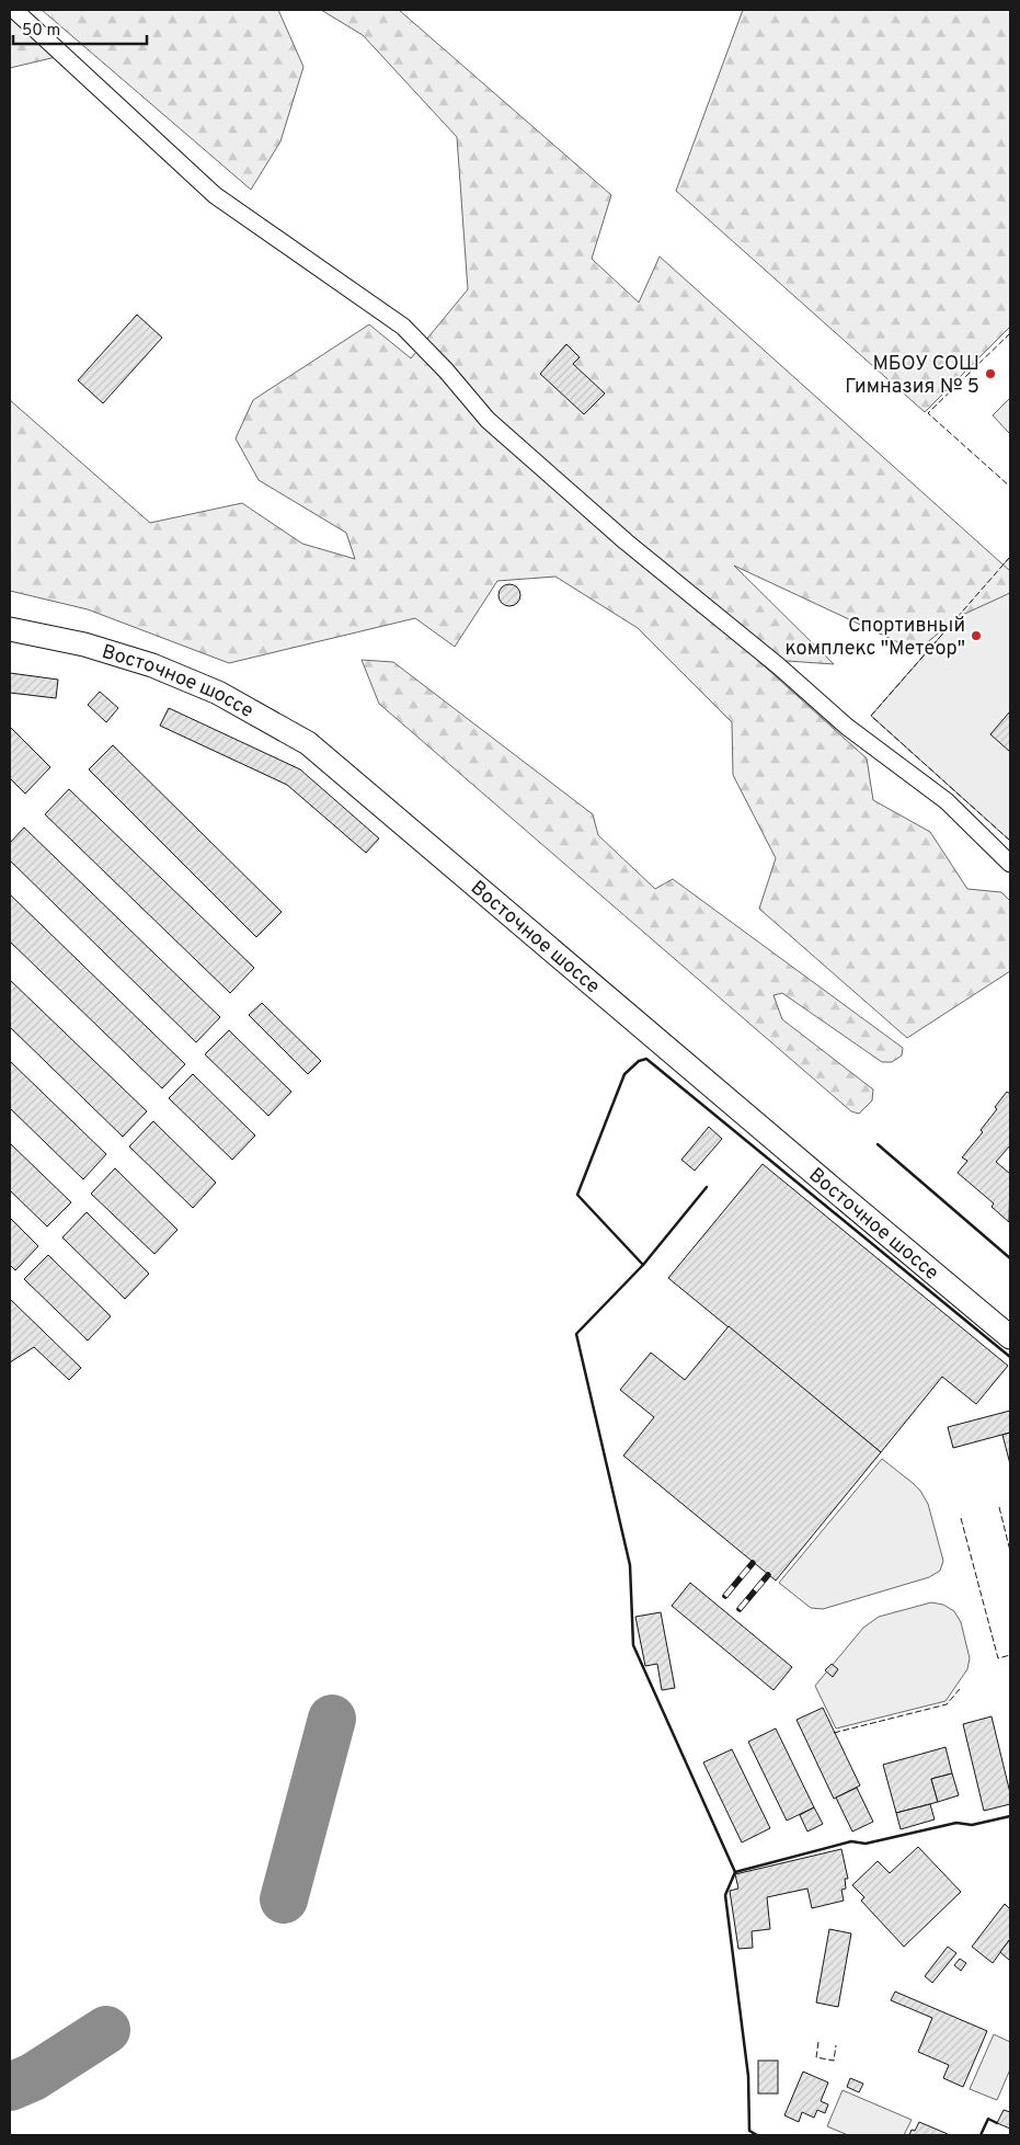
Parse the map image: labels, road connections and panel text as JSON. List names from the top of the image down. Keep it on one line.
{"streets":{"main road":["Восточное шоссе"]},"places":["МБОУ СОШ Гимназия № 5","Спортивный комплекс \"Метеор\""],"scale_bar":"50 m"}
